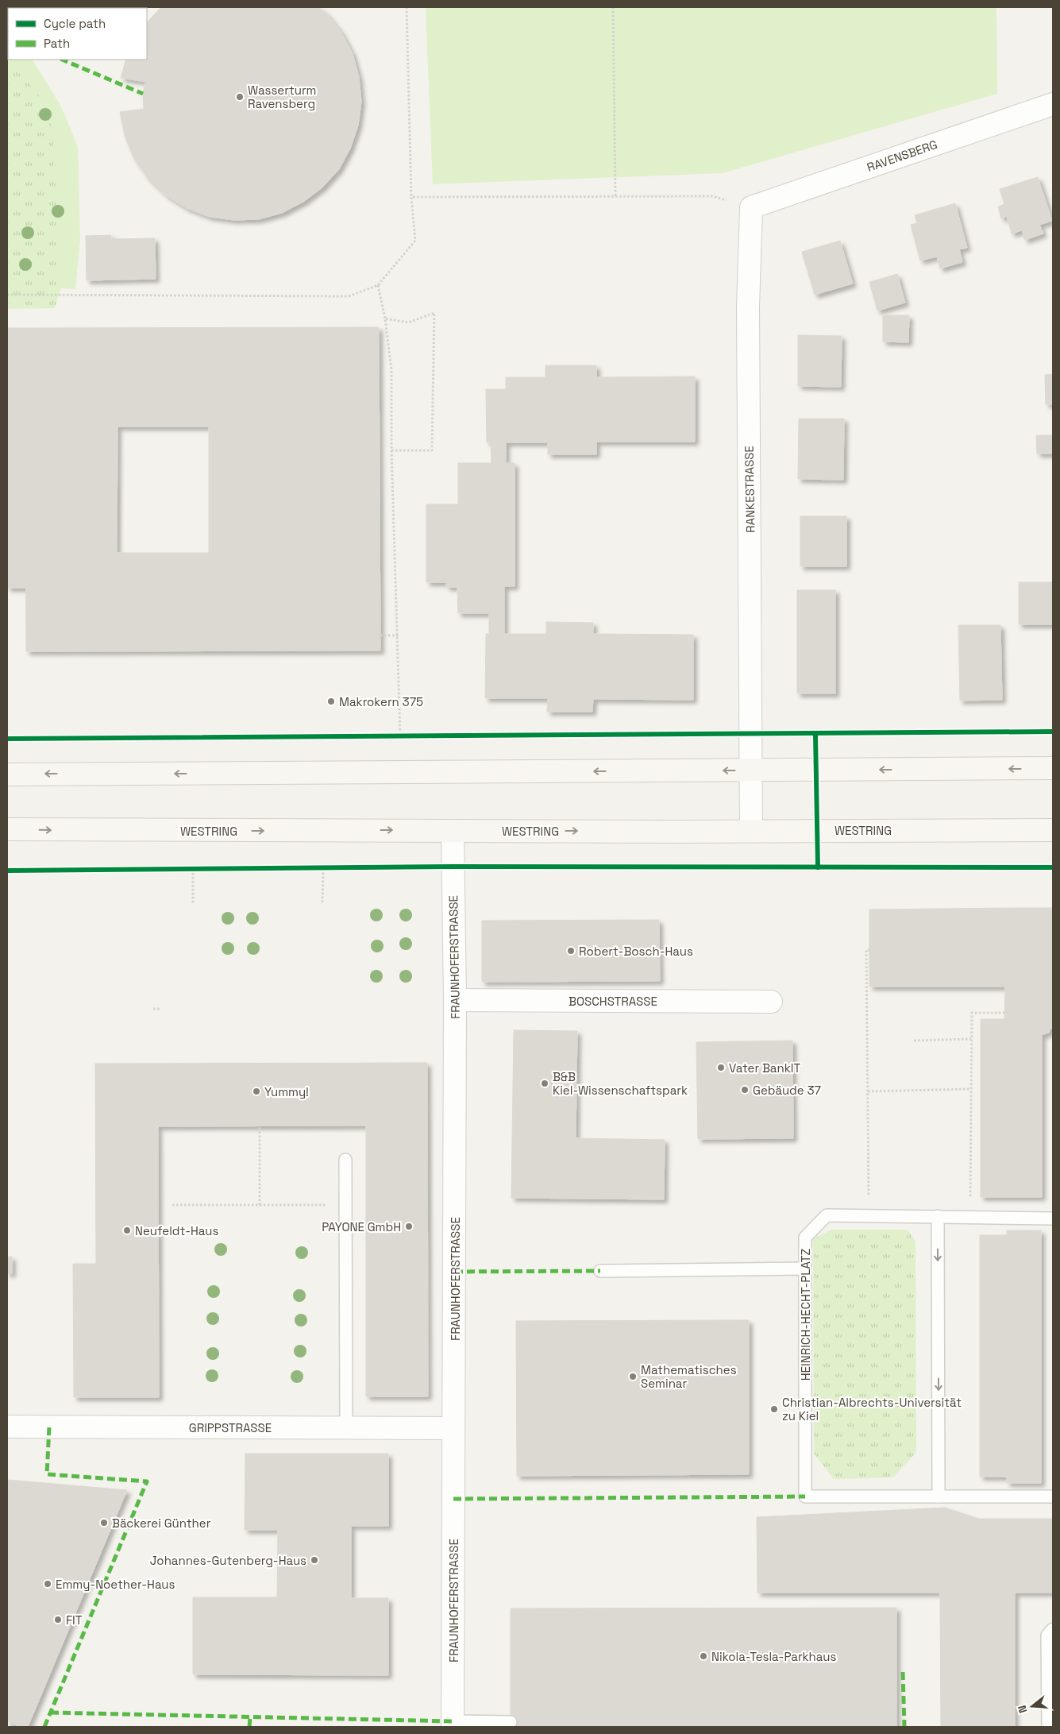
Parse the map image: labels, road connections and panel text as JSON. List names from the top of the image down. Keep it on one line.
{"streets":{"main road":["WESTRING"],"street":["RAVENSBERG","RANKESTRASSE","FRAUNHOFERSTRASSE","BOSCHSTRASSE","GRIPPSTRASSE"],"lane":["HEINRICH-HECHT-PLATZ"]},"crossings":[["RAVENSBERG","RANKESTRASSE"],["RANKESTRASSE","WESTRING"],["WESTRING","FRAUNHOFERSTRASSE"],["FRAUNHOFERSTRASSE","BOSCHSTRASSE"],["FRAUNHOFERSTRASSE","GRIPPSTRASSE"]],"places":["Wasserturm Ravensberg","Makrokern 375","Robert-Bosch-Haus","Vater BankIT","B&B Kiel-Wissenschaftspark","Gebäude 37","Yummy!","PAYONE GmbH","Neufeldt-Haus","Mathematisches Seminar","Christian-Albrechts-Universität zu Kiel","Bäckerei Günther","Johannes-Gutenberg-Haus","Emmy-Noether-Haus","FIT","Nikola-Tesla-Parkhaus"],"legend":["Cycle path","Path"],"north":"left"}
